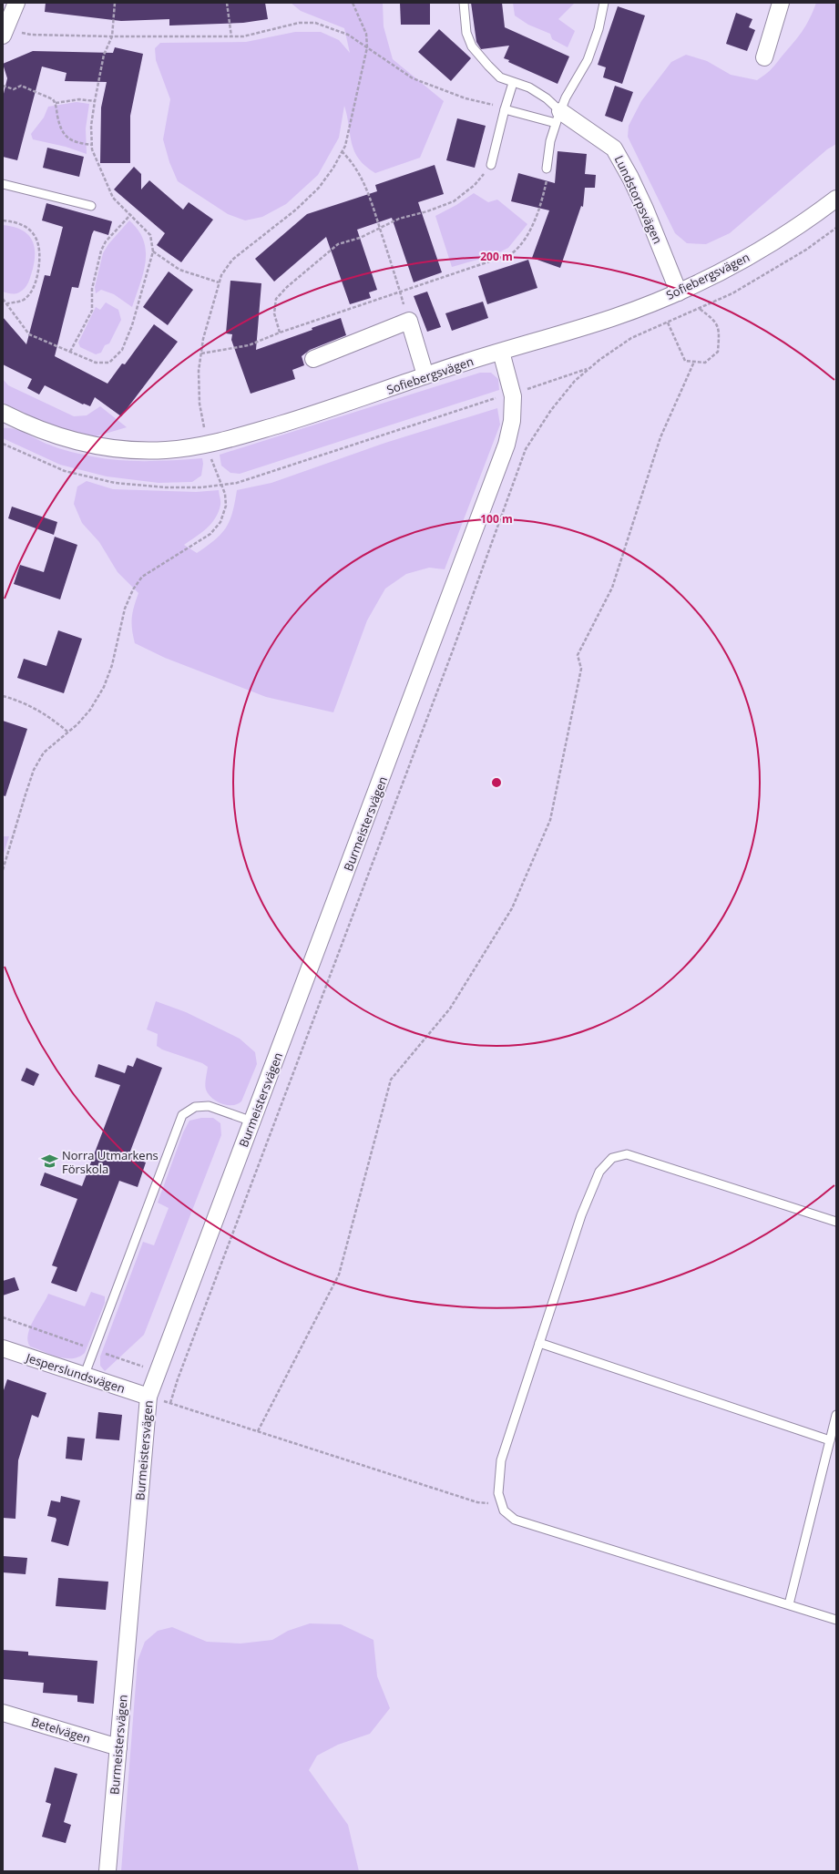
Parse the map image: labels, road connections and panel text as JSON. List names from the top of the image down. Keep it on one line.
{"streets":{"street":["Lundstorpsvägen","Sofiebergsvägen","Burmeistersvägen","Jesperslundsvägen","Betelvägen"]},"crossings":[["Lundstorpsvägen","Sofiebergsvägen"],["Sofiebergsvägen","Burmeistersvägen"],["Burmeistersvägen","Jesperslundsvägen"],["Burmeistersvägen","Betelvägen"]],"places":{"school or university":["Norra Utmarkens Förskola"]},"rings":["200 m","100 m"]}
